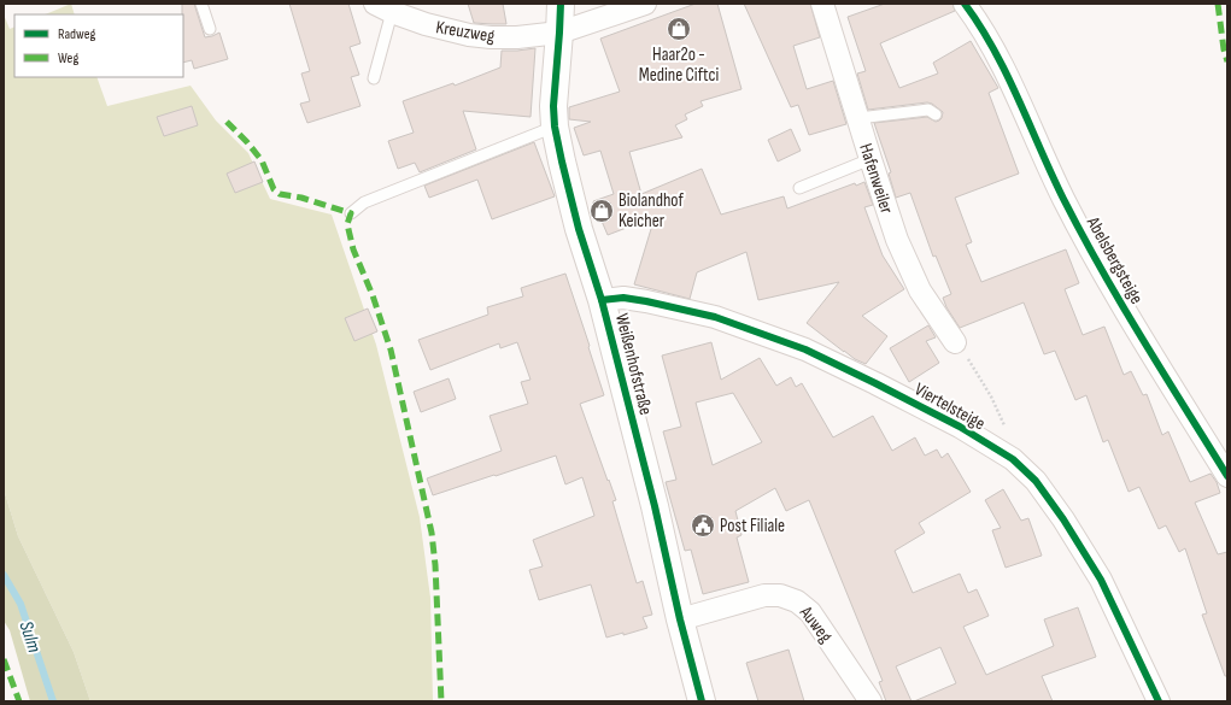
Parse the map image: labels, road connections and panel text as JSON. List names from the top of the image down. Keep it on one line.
{"streets":{"street":["Kreuzweg","Hafenweiler","Abelsbergsteige","Weißenhofstraße","Viertelsteige","Auweg"]},"crossings":[["Kreuzweg","Weißenhofstraße"],["Weißenhofstraße","Viertelsteige"],["Weißenhofstraße","Auweg"]],"water":["Sulm"],"places":{"shop":["Haar2o - Medine Ciftci","Biolandhof Keicher"],"public building":["Post Filiale"]},"legend":["Radweg","Weg"]}
